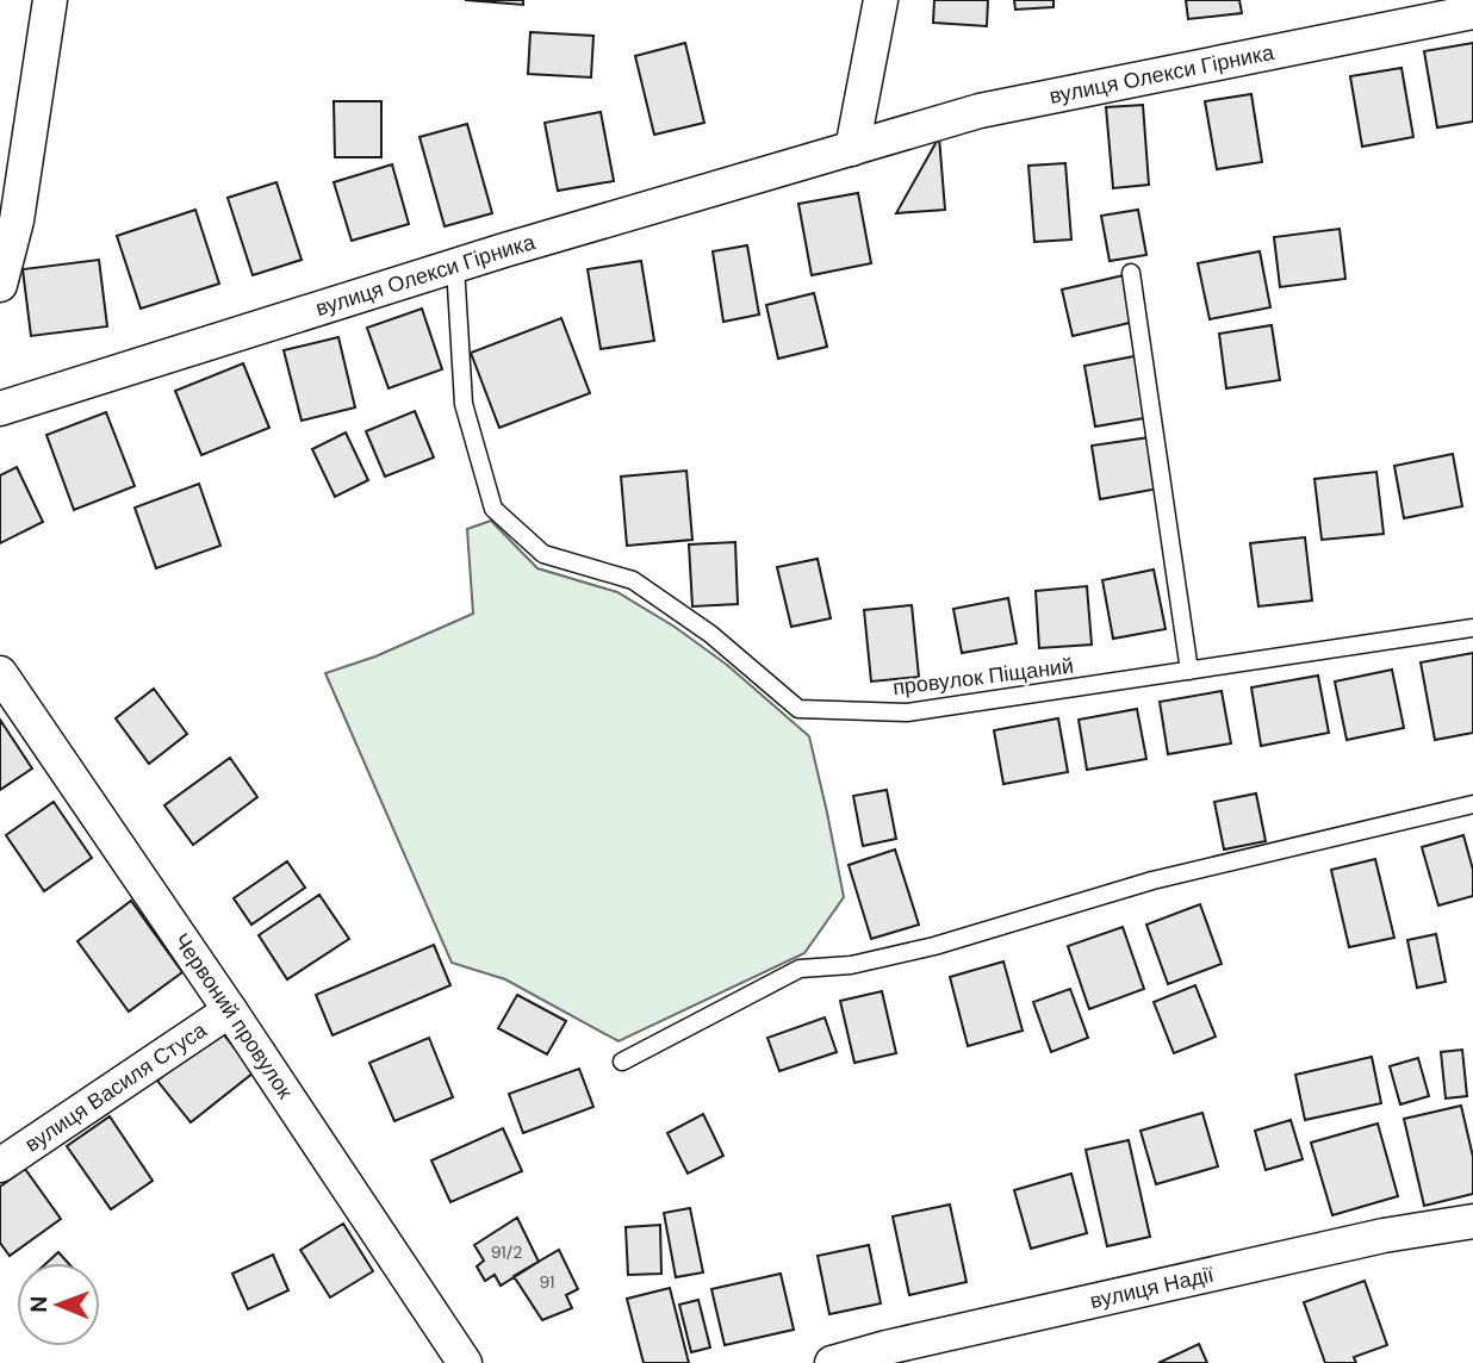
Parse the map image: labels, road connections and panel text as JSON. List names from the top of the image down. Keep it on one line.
{"streets":{"street":["вулиця Олекси Гірника","Червоний провулок","вулиця Василя Стуса","вулиця Надії"],"lane":["провулок Піщаний"]},"crossings":[["вулиця Олекси Гірника","провулок Піщаний"],["Червоний провулок","вулиця Василя Стуса"]],"house_numbers":["91/2","91"],"north":"left"}
